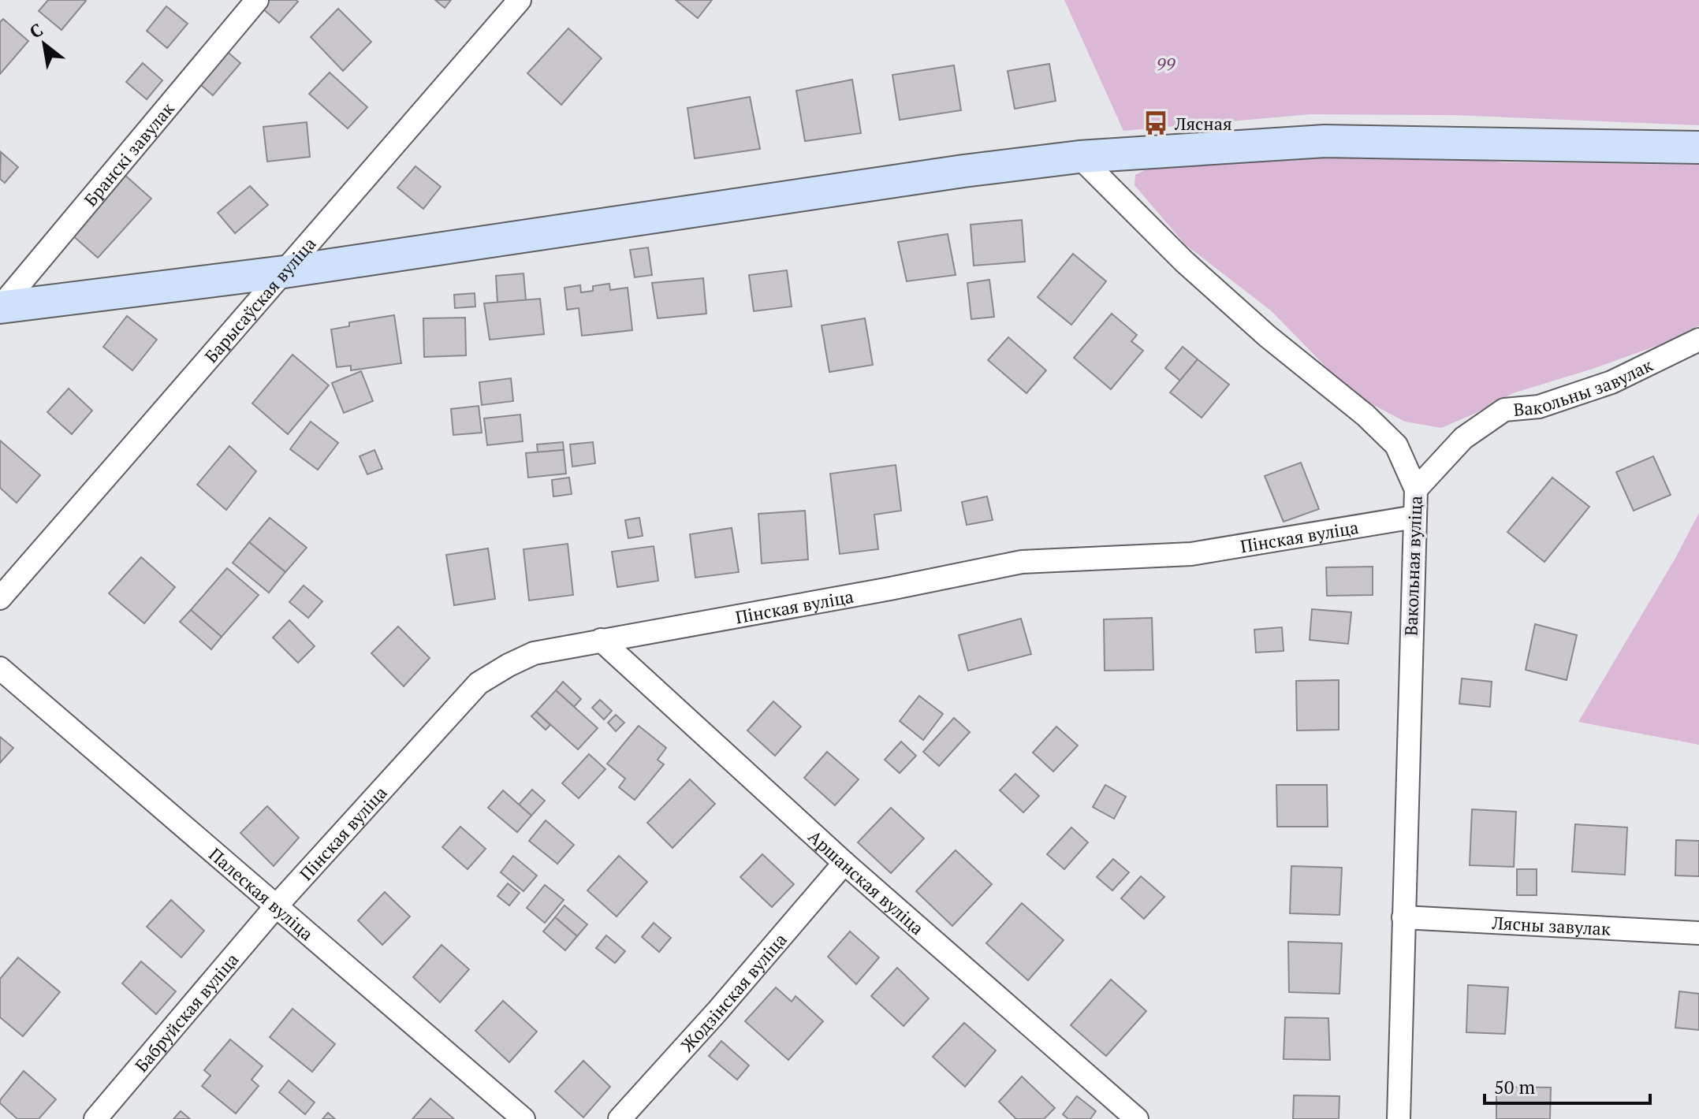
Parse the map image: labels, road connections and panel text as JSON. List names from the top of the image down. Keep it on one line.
{"streets":{"street":["Бранскі завулак","Барысаўская вуліца","Вакольны завулак","Пінская вуліца","Вакольная вуліца","Аршанская вуліца","Палеская вуліца","Лясны завулак","Жодзінская вуліца","Бабруйская вуліца"]},"crossings":[["Вакольны завулак","Вакольная вуліца"],["Пінская вуліца","Вакольная вуліца"],["Пінская вуліца","Аршанская вуліца"],["Пінская вуліца","Палеская вуліца"],["Пінская вуліца","Бабруйская вуліца"],["Вакольная вуліца","Лясны завулак"],["Аршанская вуліца","Жодзінская вуліца"],["Палеская вуліца","Бабруйская вуліца"]],"parks":["99"],"places":{"bus stop":["Лясная"]},"scale_bar":"50 m","north":"top left"}
